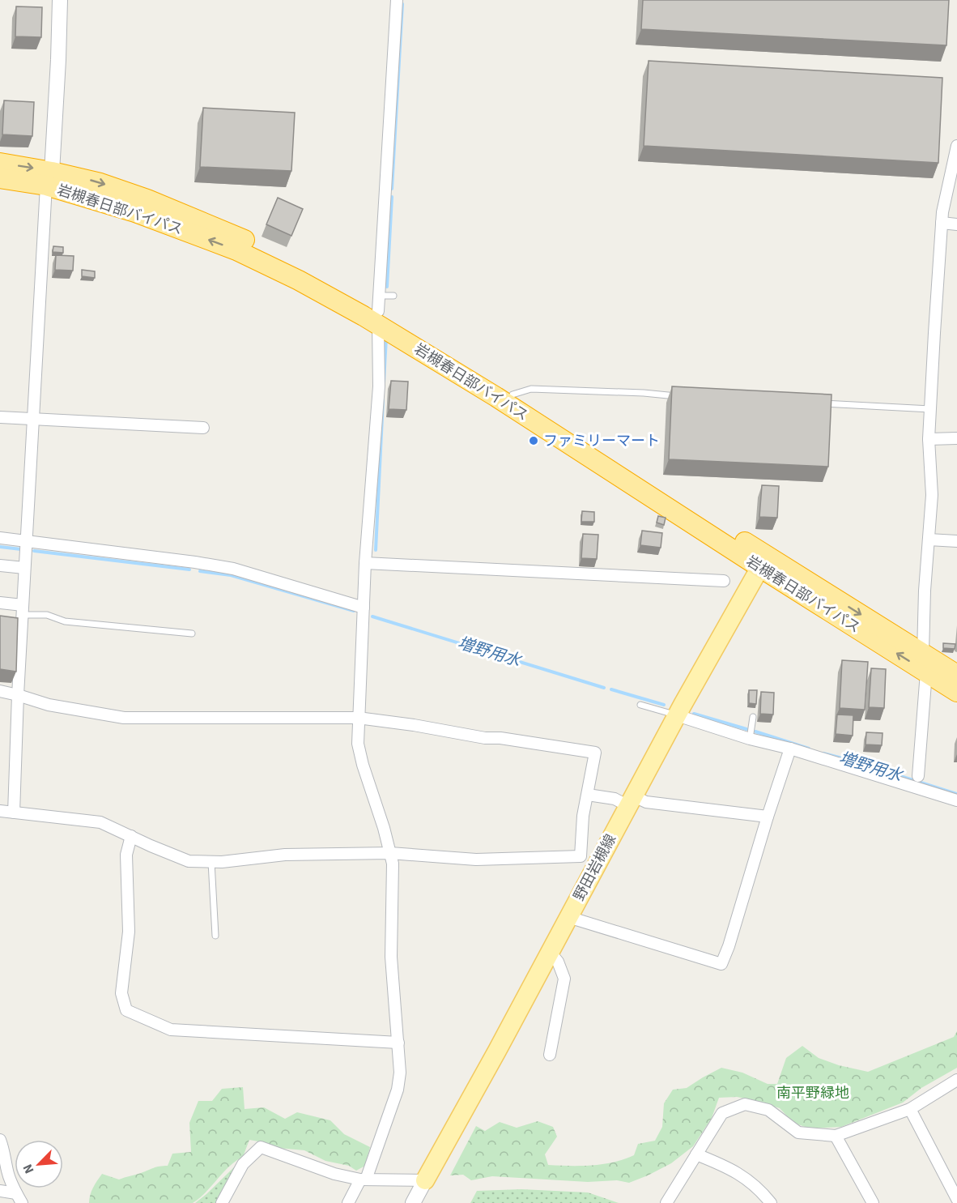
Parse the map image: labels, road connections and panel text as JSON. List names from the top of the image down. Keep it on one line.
{"streets":{"highway":["岩槻春日部バイパス"],"main road":["野田岩槻線"]},"crossings":[["岩槻春日部バイパス","野田岩槻線"]],"water":["増野用水"],"parks":["南平野緑地"],"places":["ファミリーマート"],"north":"bottom left"}
